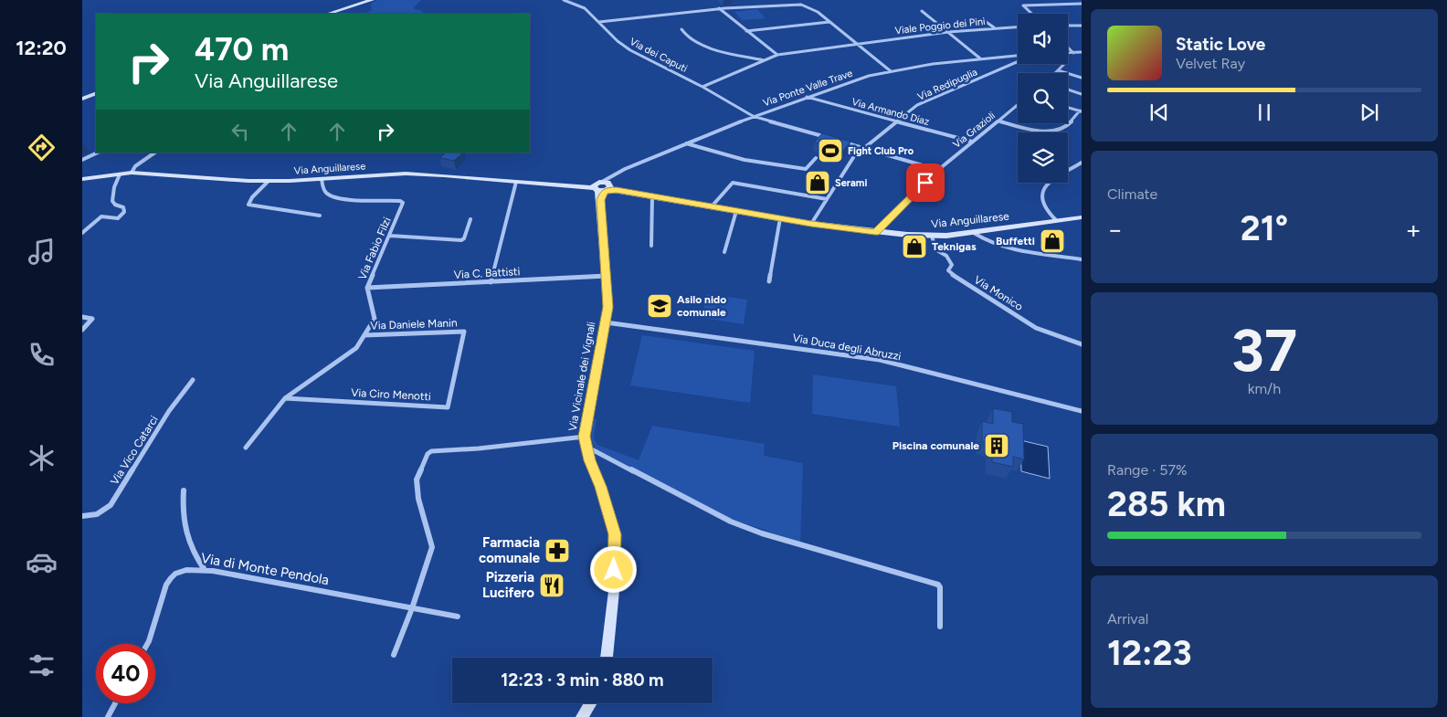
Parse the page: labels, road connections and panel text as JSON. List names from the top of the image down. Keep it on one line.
{"streets":{"main road":["Via Anguillarese","Via Vicinale dei Vignali"],"street":["Viale Poggio dei Pini","Via dei Caputi","Via Redipuglia","Via Ponte Valle Trave","Via Armando Diaz","Via Grazioli","Via Fabio Filzi","Via C. Battisti","Via Monico","Via Daniele Manin","Via Duca degli Abruzzi","Via Ciro Menotti","Via Vico Catarci","Via di Monte Pendola"]},"crossings":[["Viale Poggio dei Pini","Via dei Caputi"],["Via dei Caputi","Via Ponte Valle Trave"],["Via Redipuglia","Via Armando Diaz"],["Via Redipuglia","Via Anguillarese"],["Via Ponte Valle Trave","Via Armando Diaz"],["Via Ponte Valle Trave","Via Anguillarese"],["Via Ponte Valle Trave","Via Vicinale dei Vignali"],["Via Armando Diaz","Via Grazioli"],["Via Grazioli","Via Anguillarese"],["Via Anguillarese","Via Fabio Filzi"],["Via Anguillarese","Via Monico"],["Via Anguillarese","Via Vicinale dei Vignali"],["Via Fabio Filzi","Via C. Battisti"],["Via Fabio Filzi","Via Daniele Manin"],["Via Fabio Filzi","Via Ciro Menotti"],["Via C. Battisti","Via Vicinale dei Vignali"],["Via Daniele Manin","Via Ciro Menotti"],["Via Duca degli Abruzzi","Via Vicinale dei Vignali"]],"places":{"sports":["Fight Club Pro"],"shop":["Serami","Buffetti","Teknigas"],"school or university":["Asilo nido comunale"],"building":["Piscina comunale"],"pharmacy":["Farmacia comunale"],"restaurant":["Pizzeria Lucifero"]},"page":{"tabs":"12:20","turn":["470 m","Via Anguillarese"],"song":["Static Love","Velvet Ray"],"tile":["Climate",["37","km/h"],["Range · 57%","285 km"],["Arrival","12:23"]],"heat":["−","21°","+"],"limit":"40","trip":"12:23 · 3 min · 880 m"}}
